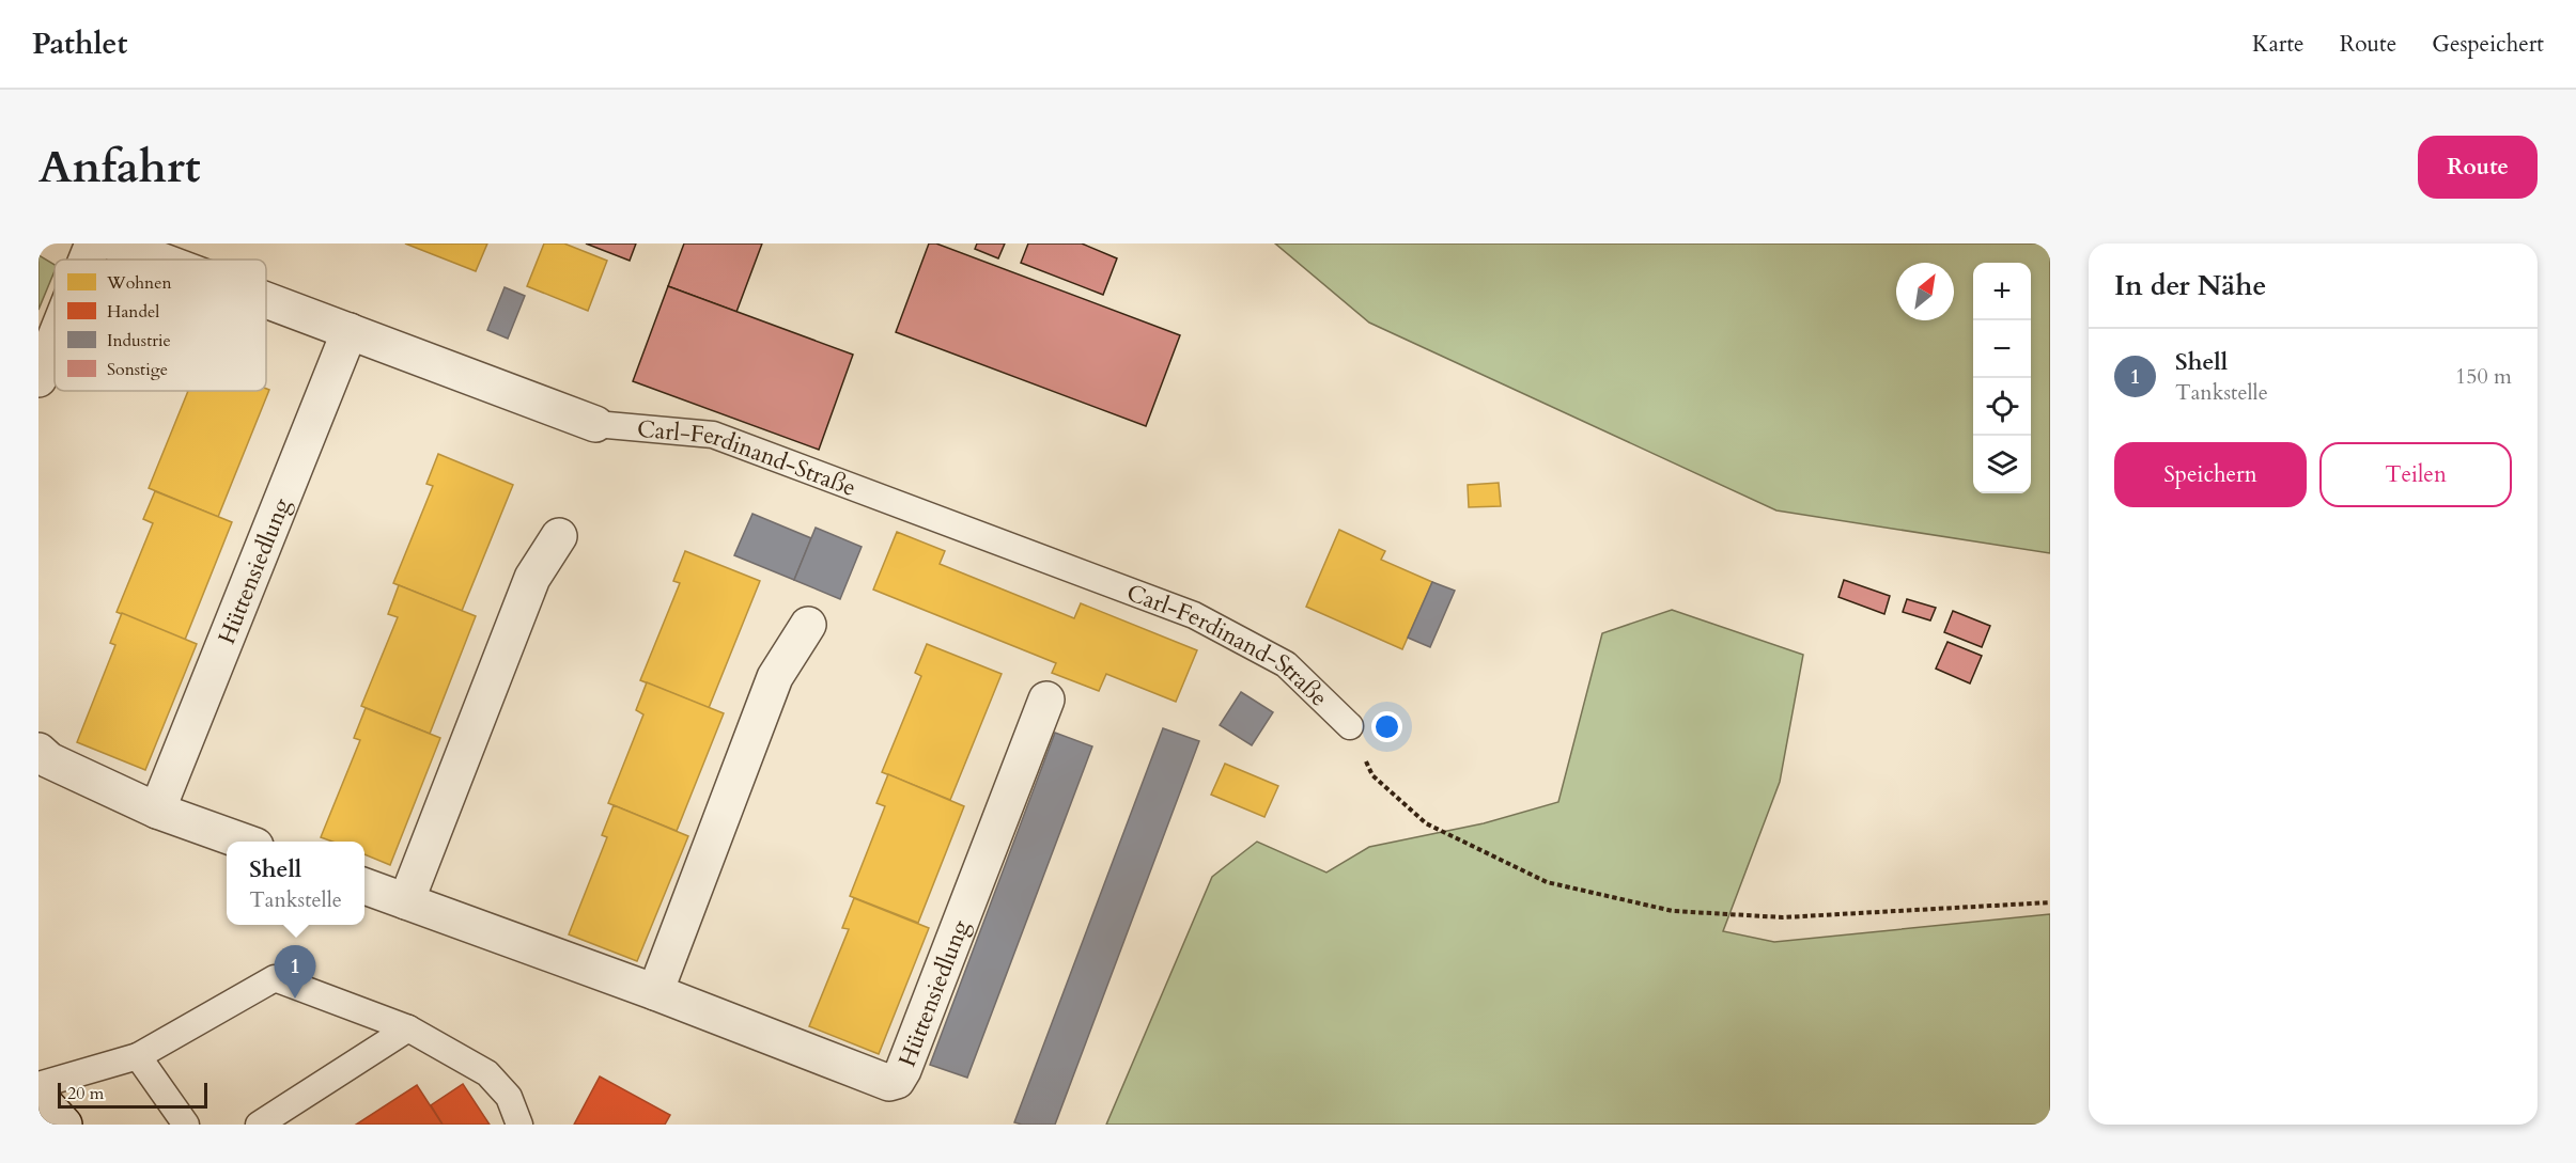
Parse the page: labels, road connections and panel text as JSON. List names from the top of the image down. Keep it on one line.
{"streets":{"street":["Carl-Ferdinand-Straße","Hüttensiedlung"]},"crossings":[["Carl-Ferdinand-Straße","Hüttensiedlung"]],"legend":["Wohnen","Handel","Industrie","Sonstige"],"scale_bar":"20 m","north":"top right","page":{"header":"Pathlet","nav":["Karte","Route","Gespeichert"],"buttons":["Route",["Speichern","Teilen"]],"title":"Anfahrt","heading":"In der Nähe","map_buttons":["+","−"],"list":[{"mark":"1","name":"Shell","note":"Tankstelle","value":"150 m"}],"popup":["Shell","Tankstelle"],"pins":"1","scale":"20 m"}}
